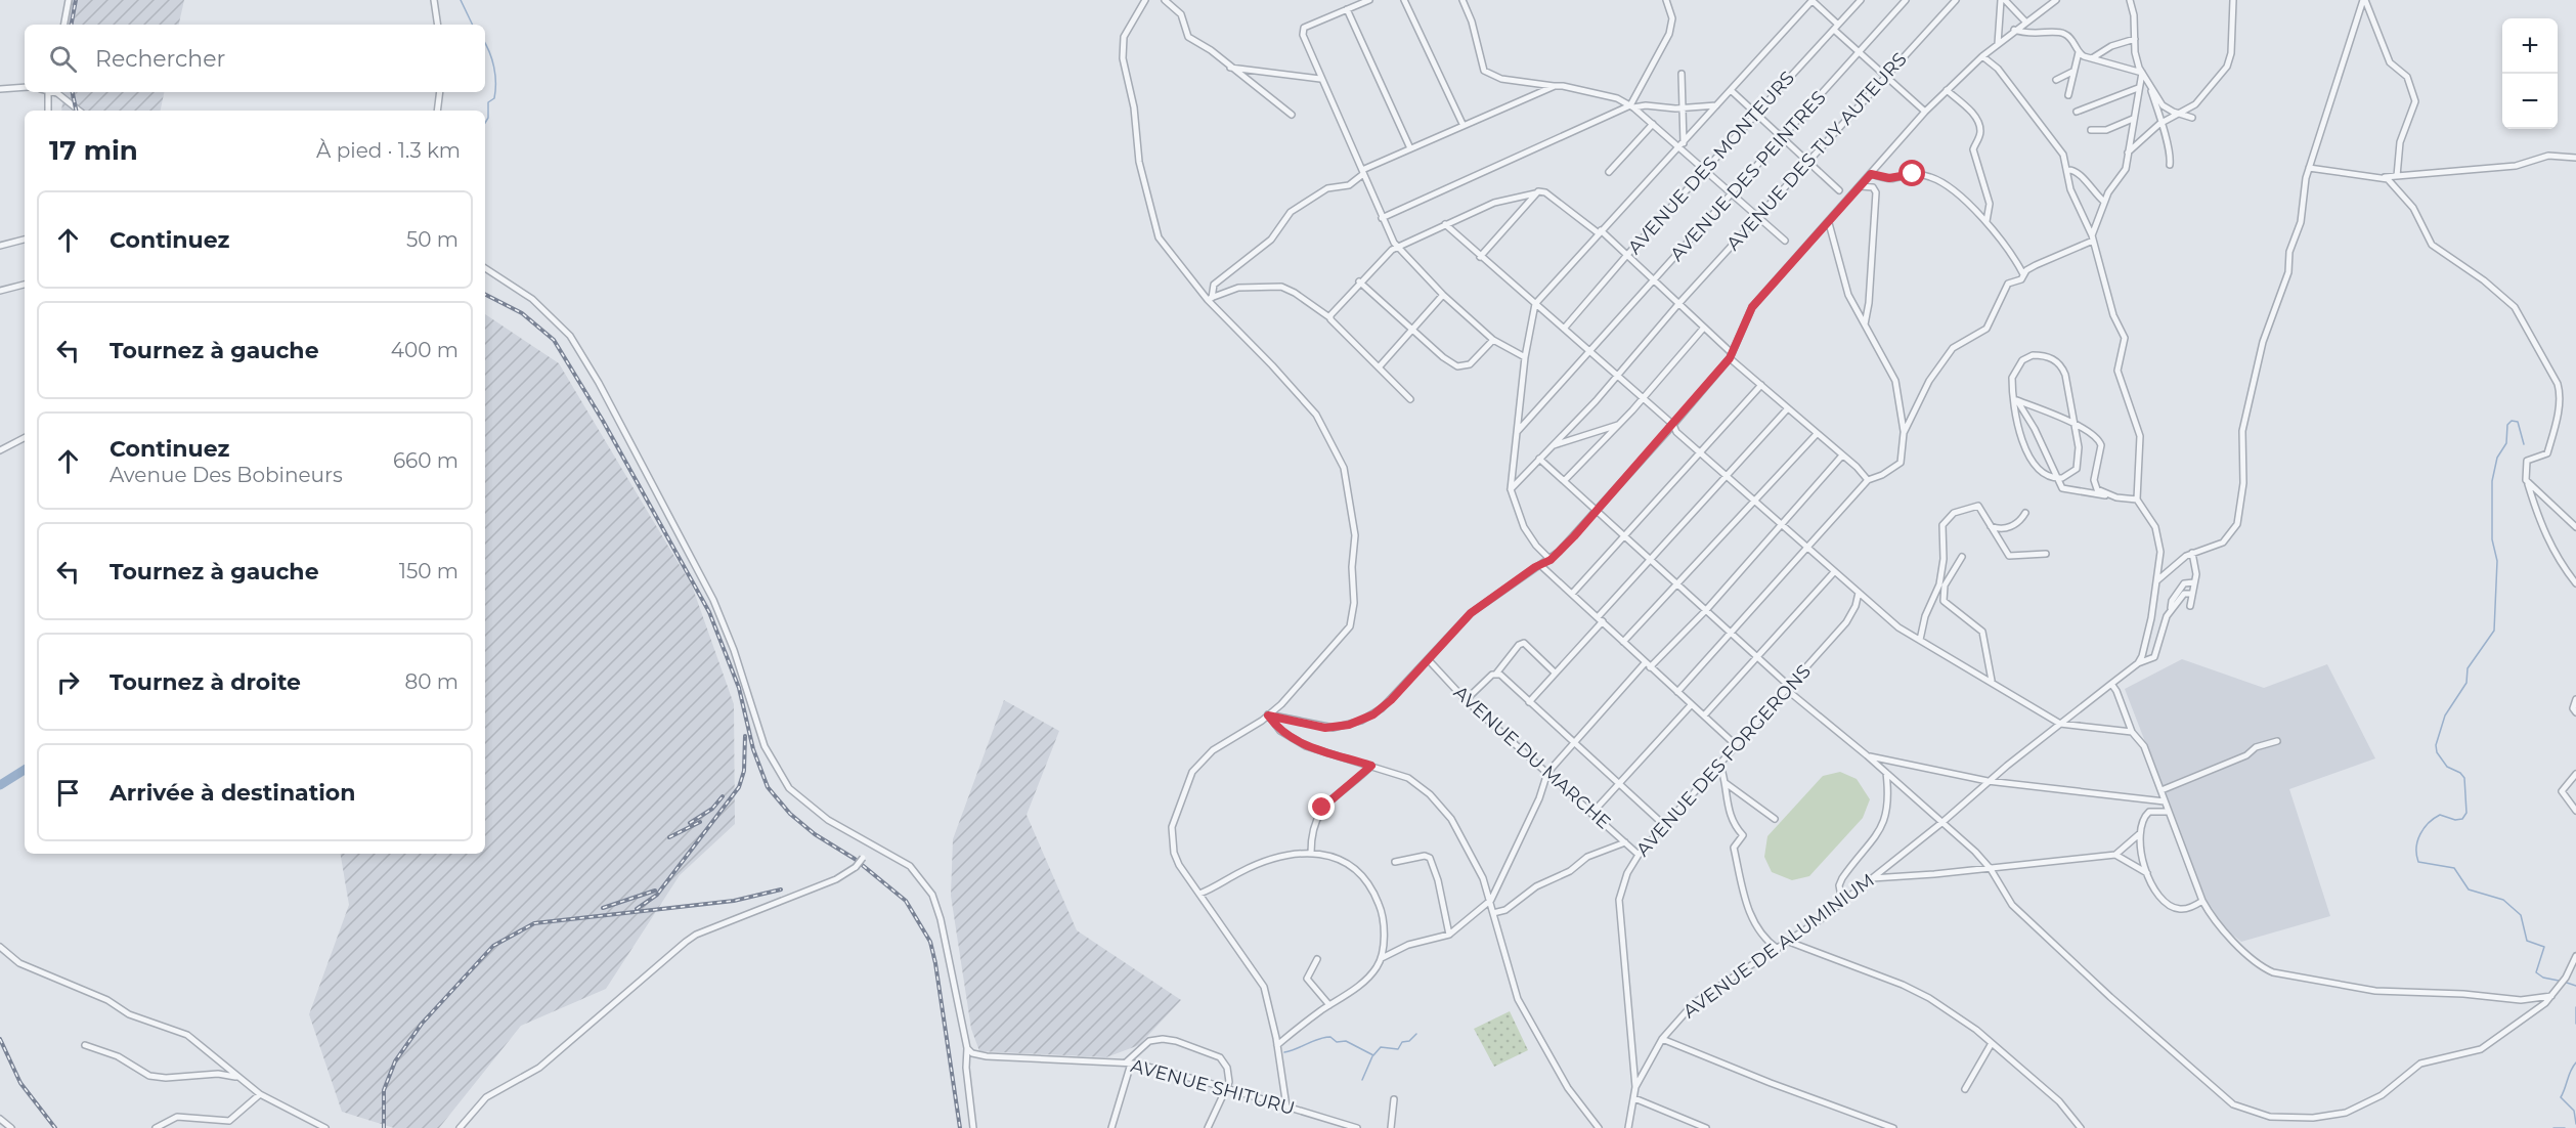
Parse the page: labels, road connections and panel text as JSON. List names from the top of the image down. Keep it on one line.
{"streets":{"street":["AVENUE DES TUY AUTEURS","AVENUE DES MONTEURS","AVENUE DES PEINTRES","AVENUE DU MARCHE","AVENUE DES FORGERONS","AVENUE DE ALUMINIUM","AVENUE SHITURU"]},"crossings":[["AVENUE DU MARCHE","AVENUE DES FORGERONS"],["AVENUE DES FORGERONS","AVENUE DE ALUMINIUM"]],"page":{"map_buttons":["+","−"],"search":"Rechercher","heading":["17 min","À pied · 1.3 km"],"list":[["Continuez","50 m"],["Tournez à gauche","400 m"],["Continuez","Avenue Des Bobineurs","660 m"],["Tournez à gauche","150 m"],["Tournez à droite","80 m"],"Arrivée à destination"]}}
